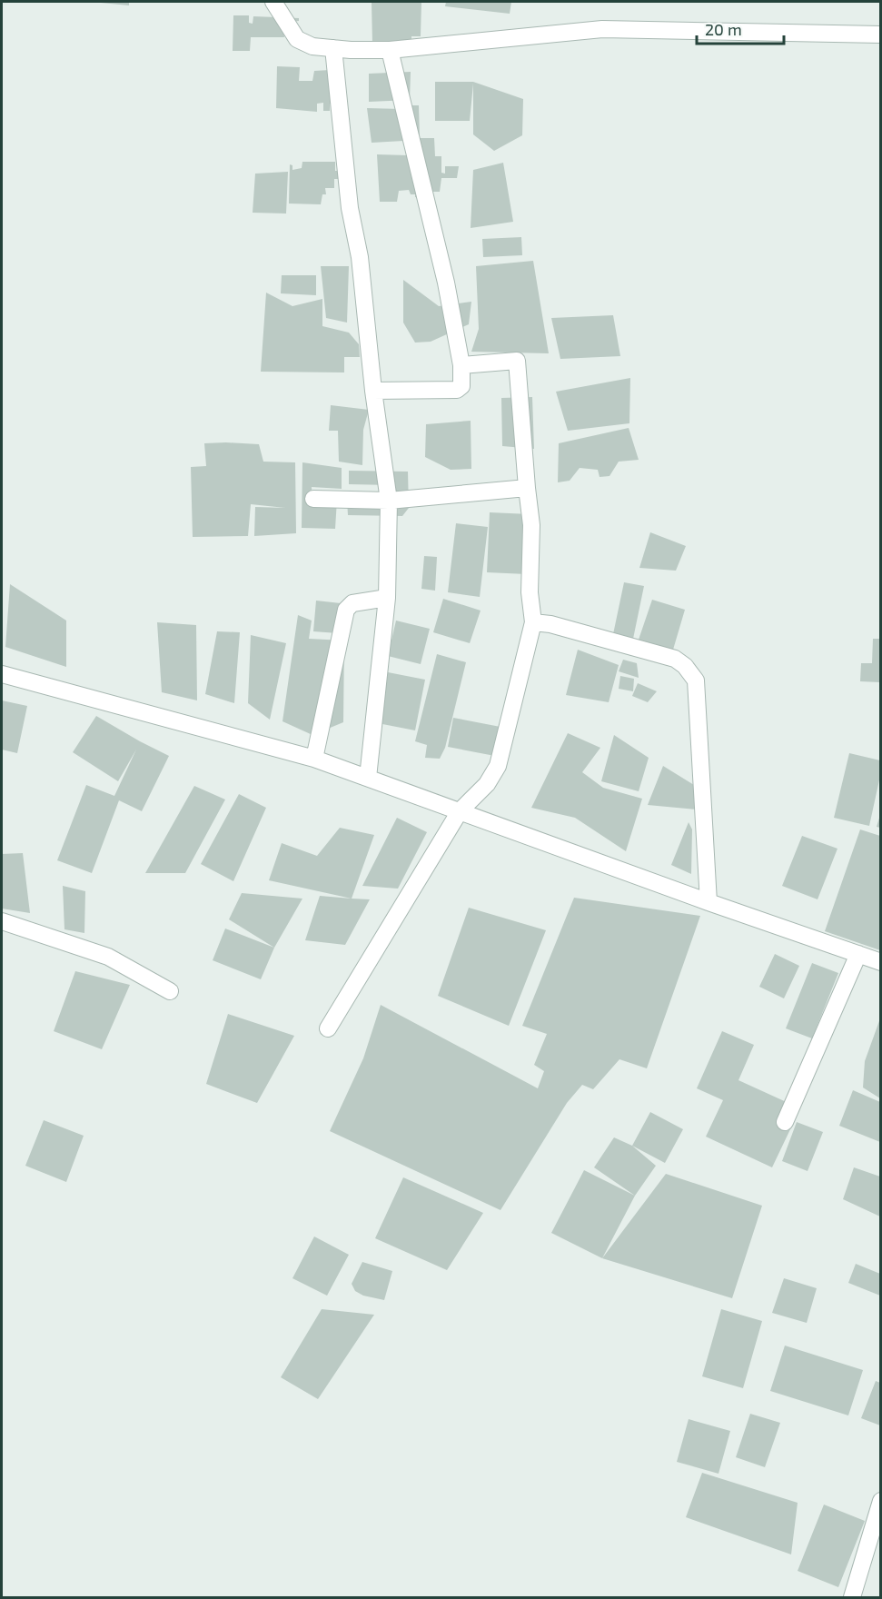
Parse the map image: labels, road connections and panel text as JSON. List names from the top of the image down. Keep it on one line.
{"scale_bar":"20 m"}
